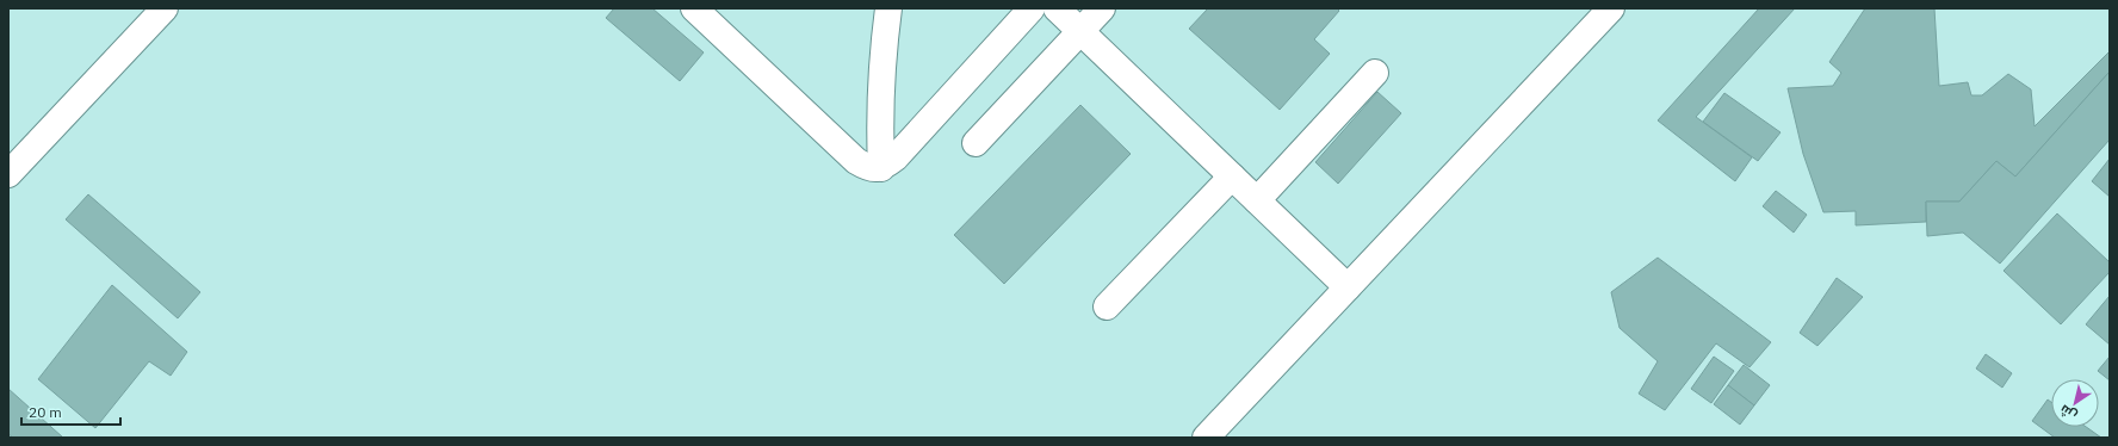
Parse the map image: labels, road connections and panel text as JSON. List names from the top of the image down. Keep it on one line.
{"scale_bar":"20 m","north":"bottom left"}
